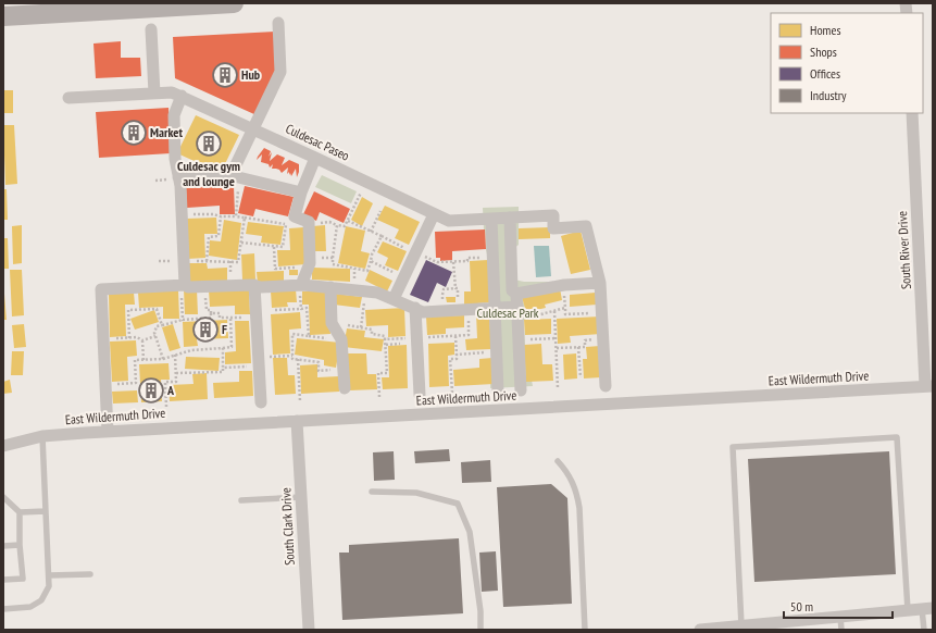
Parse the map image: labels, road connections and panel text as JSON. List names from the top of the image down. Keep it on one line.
{"streets":{"street":["Culdesac Paseo","South River Drive","East Wildermuth Drive","South Clark Drive"]},"crossings":[["South River Drive","East Wildermuth Drive"],["East Wildermuth Drive","South Clark Drive"]],"parks":["Culdesac Park"],"places":{"building":["Hub","Market","Culdesac gym and lounge","F","A"]},"legend":["Homes","Shops","Offices","Industry"],"scale_bar":"50 m"}
